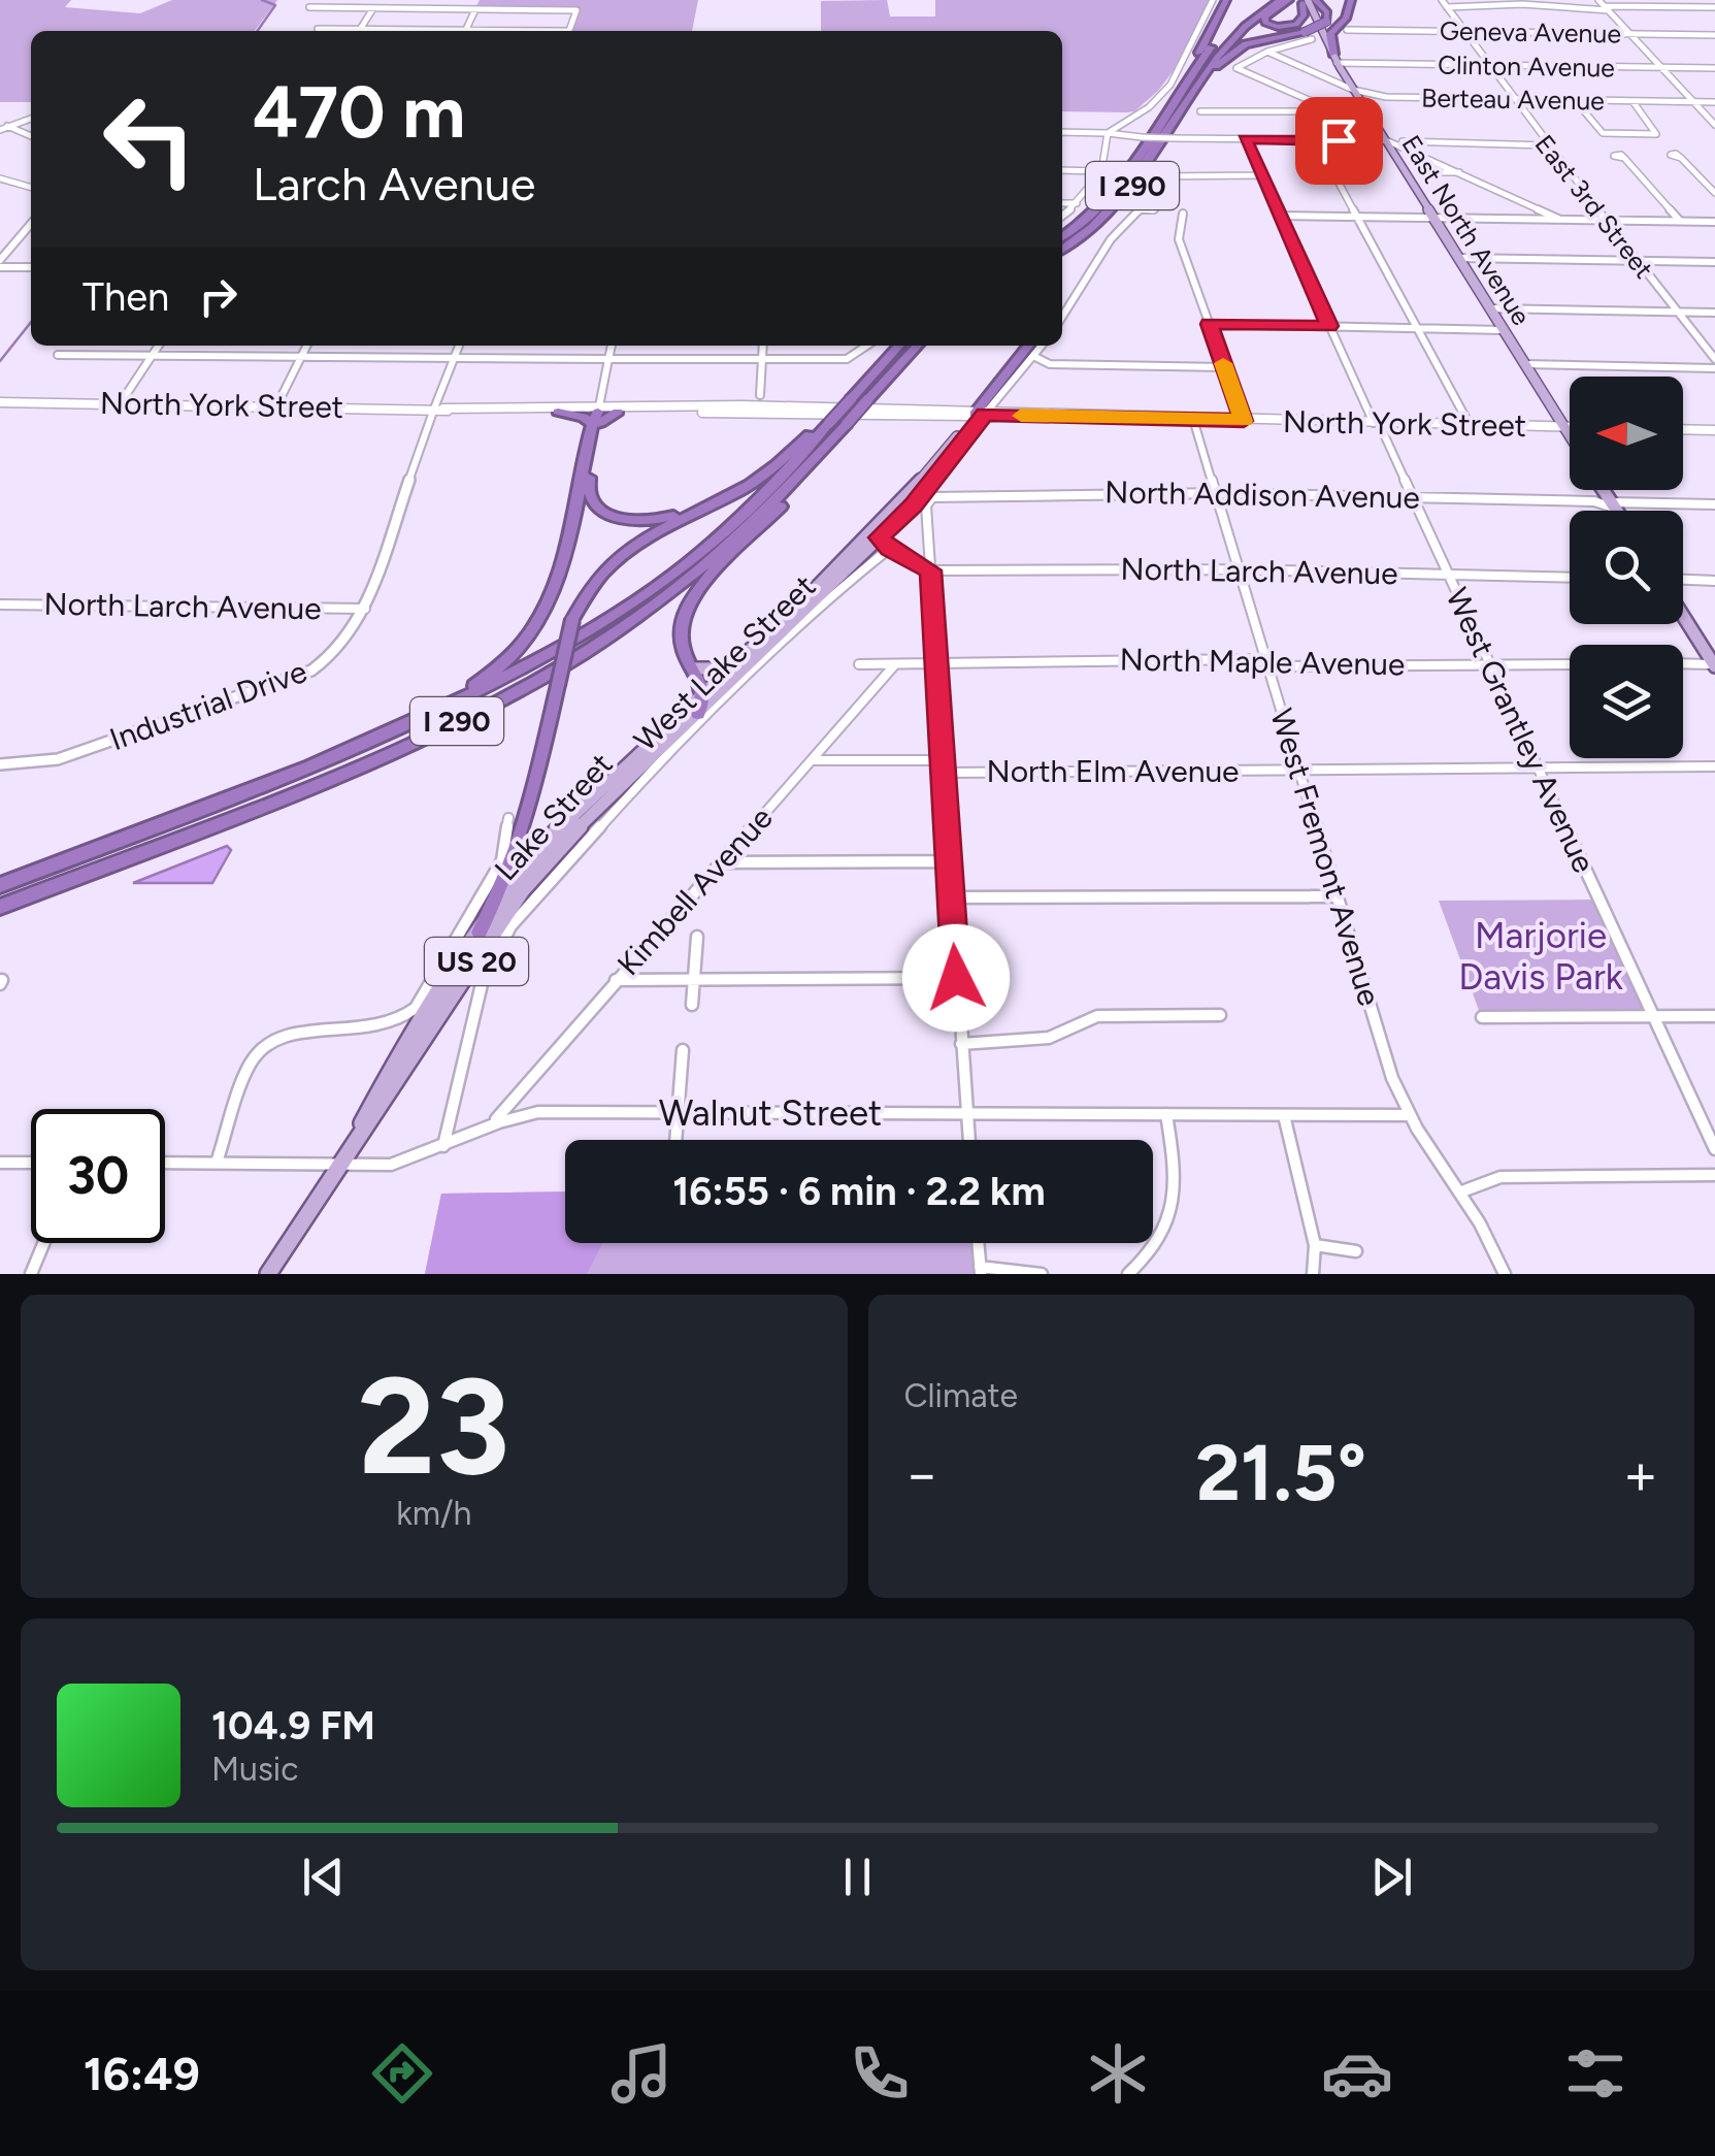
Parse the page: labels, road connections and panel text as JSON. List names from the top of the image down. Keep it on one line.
{"streets":{"highway":["I 290","US 20"],"main road":["East North Avenue","North York Street","Lake Street"],"street":["Geneva Avenue","Clinton Avenue","Berteau Avenue","East 3rd Street","North Addison Avenue","North Larch Avenue","North Maple Avenue","West Lake Street","Industrial Drive","West Grantley Avenue","North Elm Avenue","West Fremont Avenue","Kimbell Avenue","Walnut Street"]},"crossings":[["Geneva Avenue","East 3rd Street"],["Clinton Avenue","East 3rd Street"],["Clinton Avenue","East North Avenue"],["Berteau Avenue","East 3rd Street"],["Berteau Avenue","East North Avenue"],["I 290","US 20"],["East North Avenue","North York Street"],["North York Street","Industrial Drive"],["North York Street","West Grantley Avenue"],["North York Street","Lake Street"],["North York Street","West Fremont Avenue"],["North Addison Avenue","North Larch Avenue"],["North Addison Avenue","West Grantley Avenue"],["North Addison Avenue","West Fremont Avenue"],["North Larch Avenue","Industrial Drive"],["North Larch Avenue","West Grantley Avenue"],["North Larch Avenue","West Fremont Avenue"],["North Maple Avenue","West Grantley Avenue"],["North Maple Avenue","West Fremont Avenue"],["North Maple Avenue","Kimbell Avenue"],["West Lake Street","Walnut Street"],["West Grantley Avenue","North Elm Avenue"],["North Elm Avenue","West Fremont Avenue"],["North Elm Avenue","Kimbell Avenue"],["Lake Street","US 20"],["Lake Street","Walnut Street"],["West Fremont Avenue","Walnut Street"],["Kimbell Avenue","Walnut Street"]],"parks":["Marjorie Davis Park"],"north":"left","page":{"turn":["470 m","Larch Avenue"],"then":"Then","limit":"30","trip":"16:55 · 6 min · 2.2 km","tile":[["23","km/h"],"Climate"],"heat":["−","21.5°","+"],"song":["104.9 FM","Music"],"tabs":"16:49"}}
